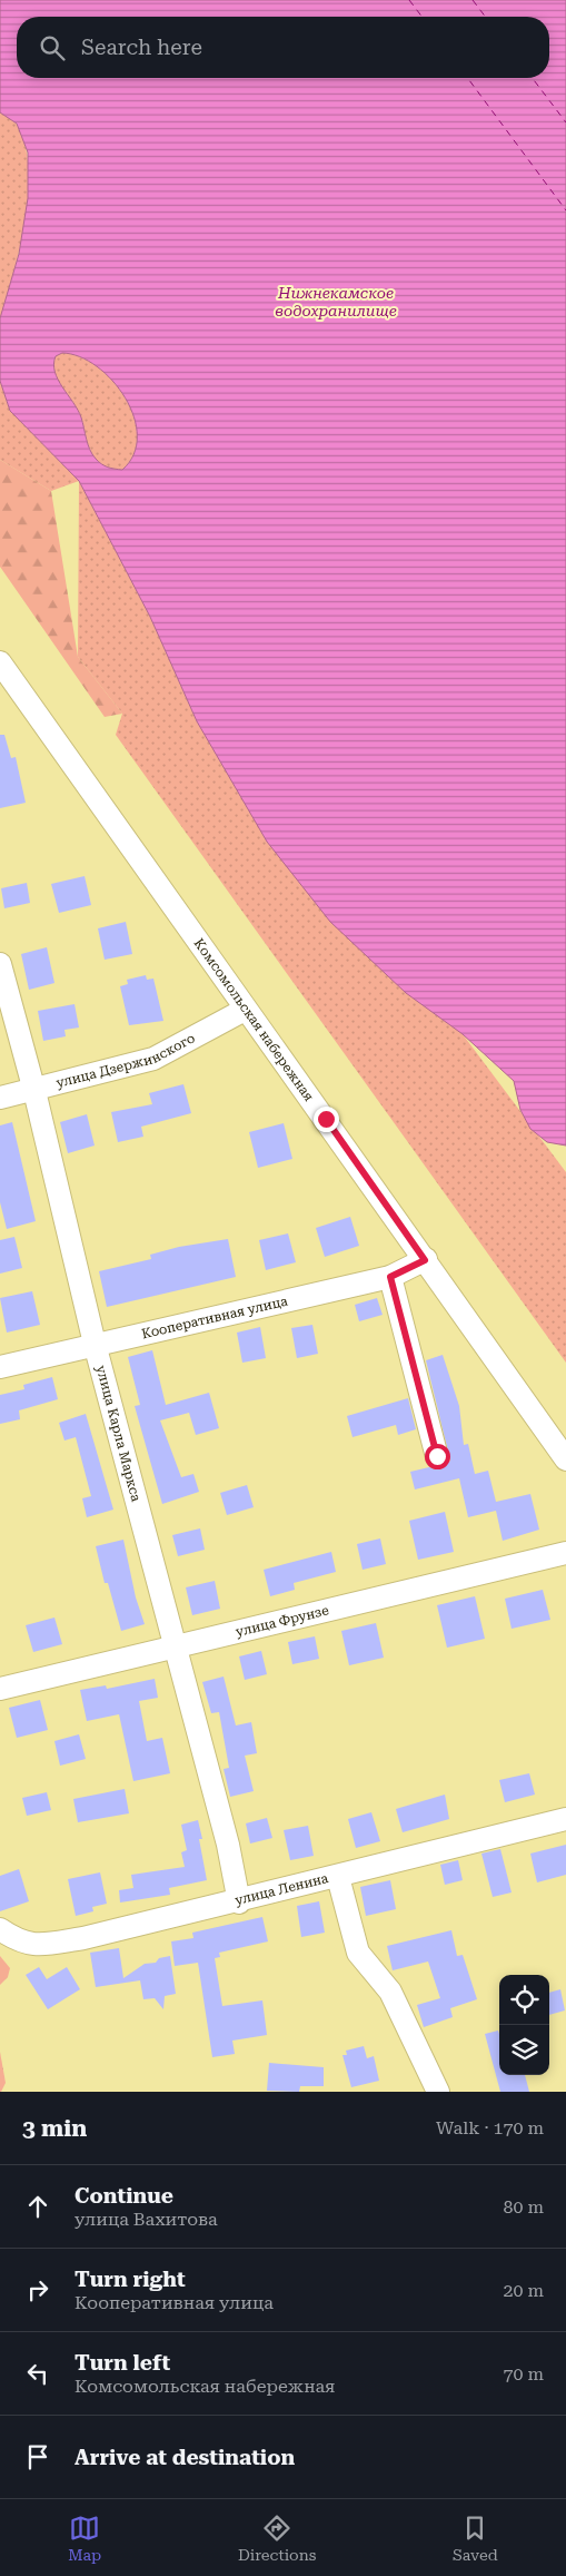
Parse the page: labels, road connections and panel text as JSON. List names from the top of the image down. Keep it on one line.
{"streets":{"street":["Комсомольская набережная","улица Дзержинского","Кооперативная улица","улица Карла Маркса","улица Фрунзе","улица Ленина"]},"crossings":[["Комсомольская набережная","улица Дзержинского"],["Комсомольская набережная","Кооперативная улица"],["улица Дзержинского","улица Карла Маркса"],["Кооперативная улица","улица Карла Маркса"],["улица Карла Маркса","улица Фрунзе"],["улица Карла Маркса","улица Ленина"]],"water":["Нижнекамское водохранилище"],"page":{"search":"Search here","heading":["3 min","Walk · 170 m"],"list":[["Continue","улица Вахитова","80 m"],["Turn right","Кооперативная улица","20 m"],["Turn left","Комсомольская набережная","70 m"],"Arrive at destination"],"nav":["Map","Directions","Saved"]}}
